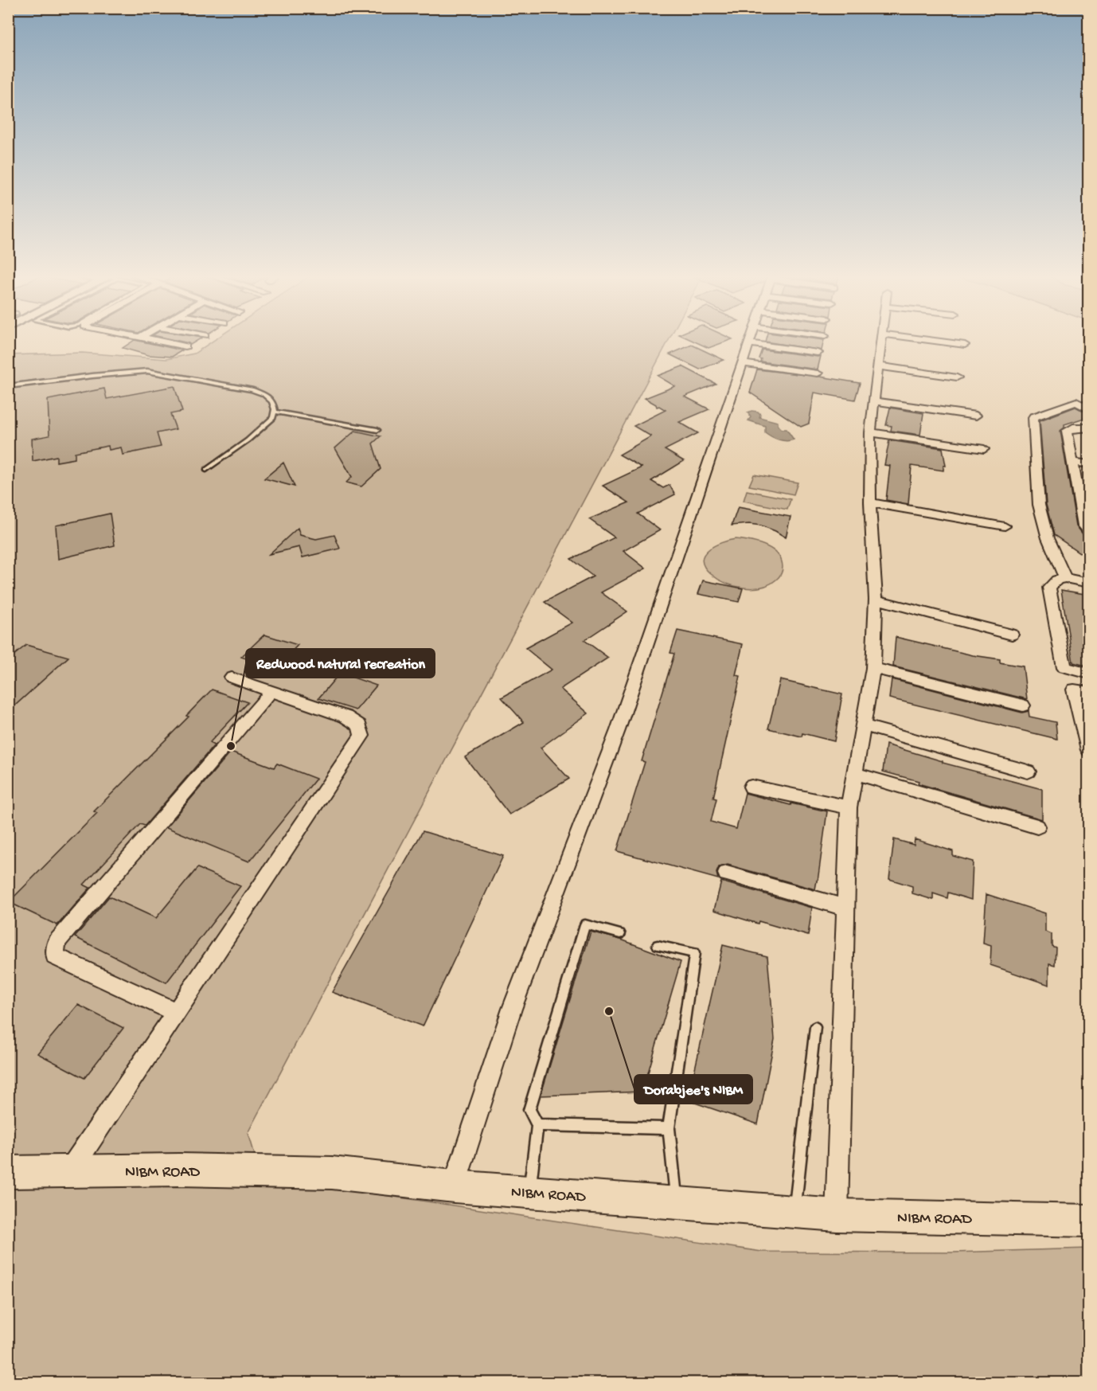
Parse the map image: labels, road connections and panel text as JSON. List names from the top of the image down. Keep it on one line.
{"streets":{"main road":["NIBM ROAD"]},"places":["Redwood natural recreation","Dorabjee's NIBM"]}
